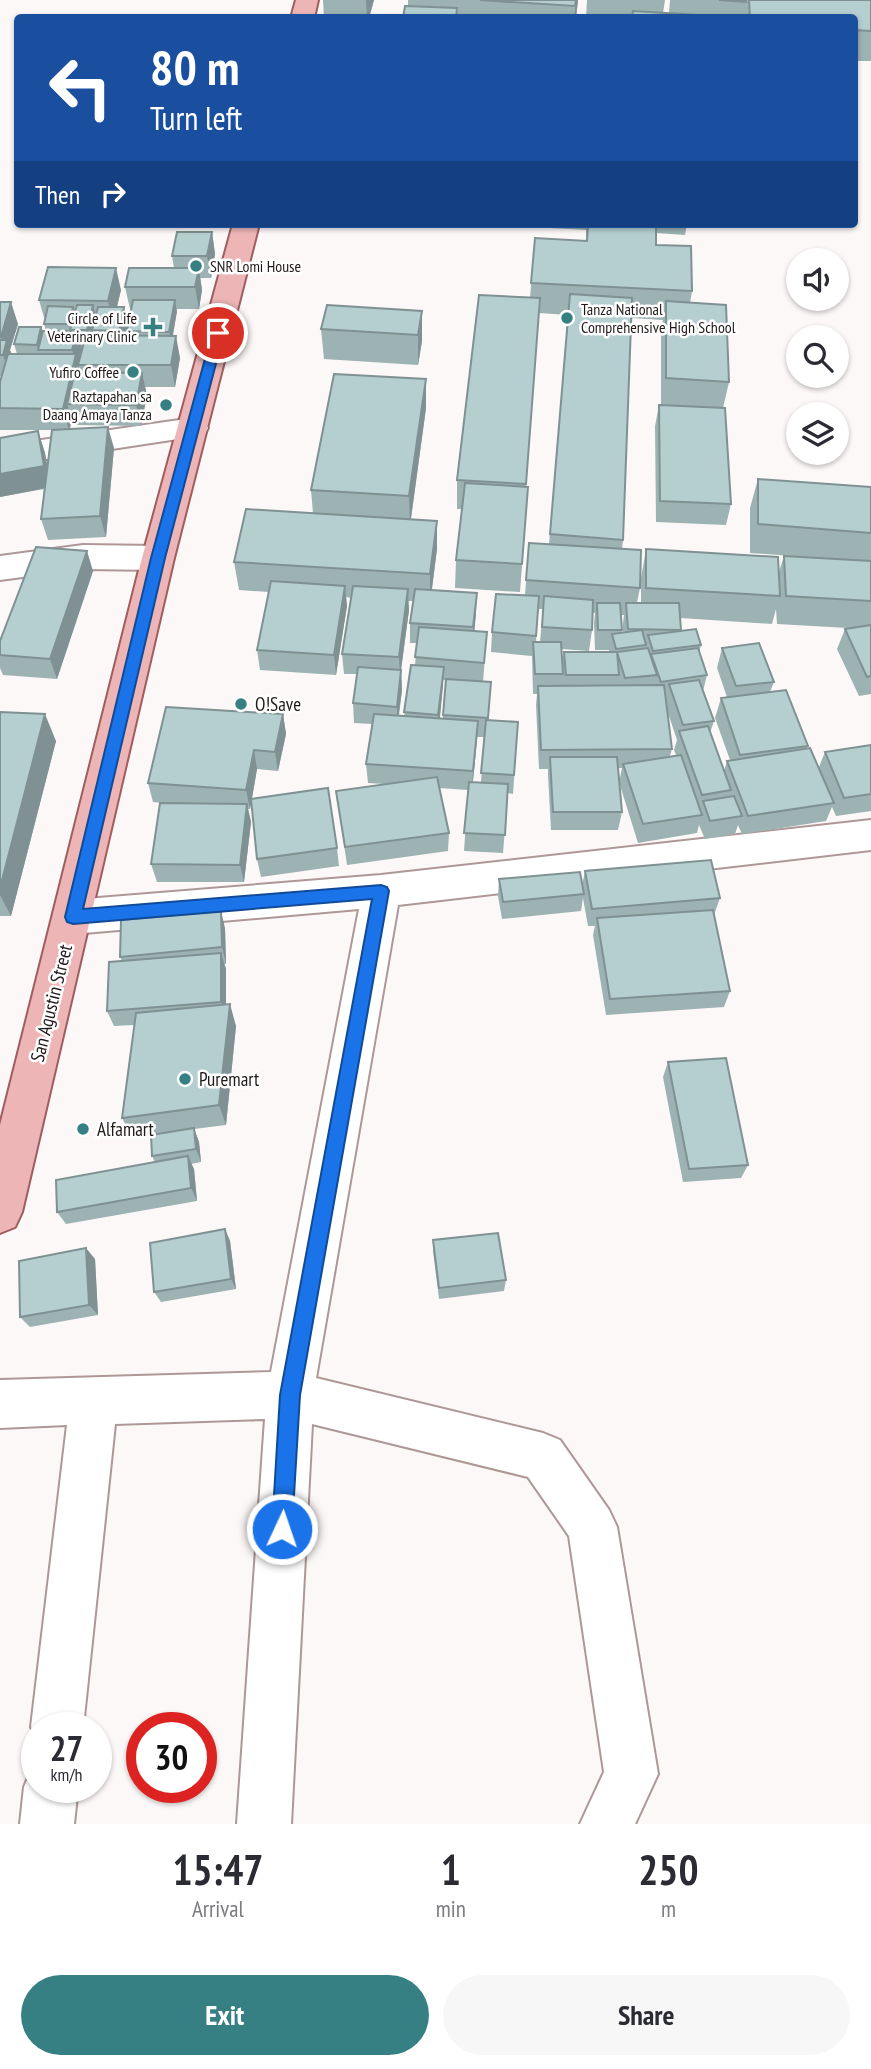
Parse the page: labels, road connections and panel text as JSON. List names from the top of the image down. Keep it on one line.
{"streets":{"main road":["San Agustin Street"]},"places":{"other":["SNR Lomi House","Tanza National Comprehensive High School","Yufiro Coffee","Raztapahan sa Daang Amaya Tanza","O!Save","Puremart","Alfamart"],"health":["Circle of Life Veterinary Clinic"]},"page":{"turn":["80 m","Turn left"],"then":"Then","speed":"27 km/h","limit":"30","eta":["15:47","Arrival","1","min","250","m"],"buttons":["Exit","Share"]}}
